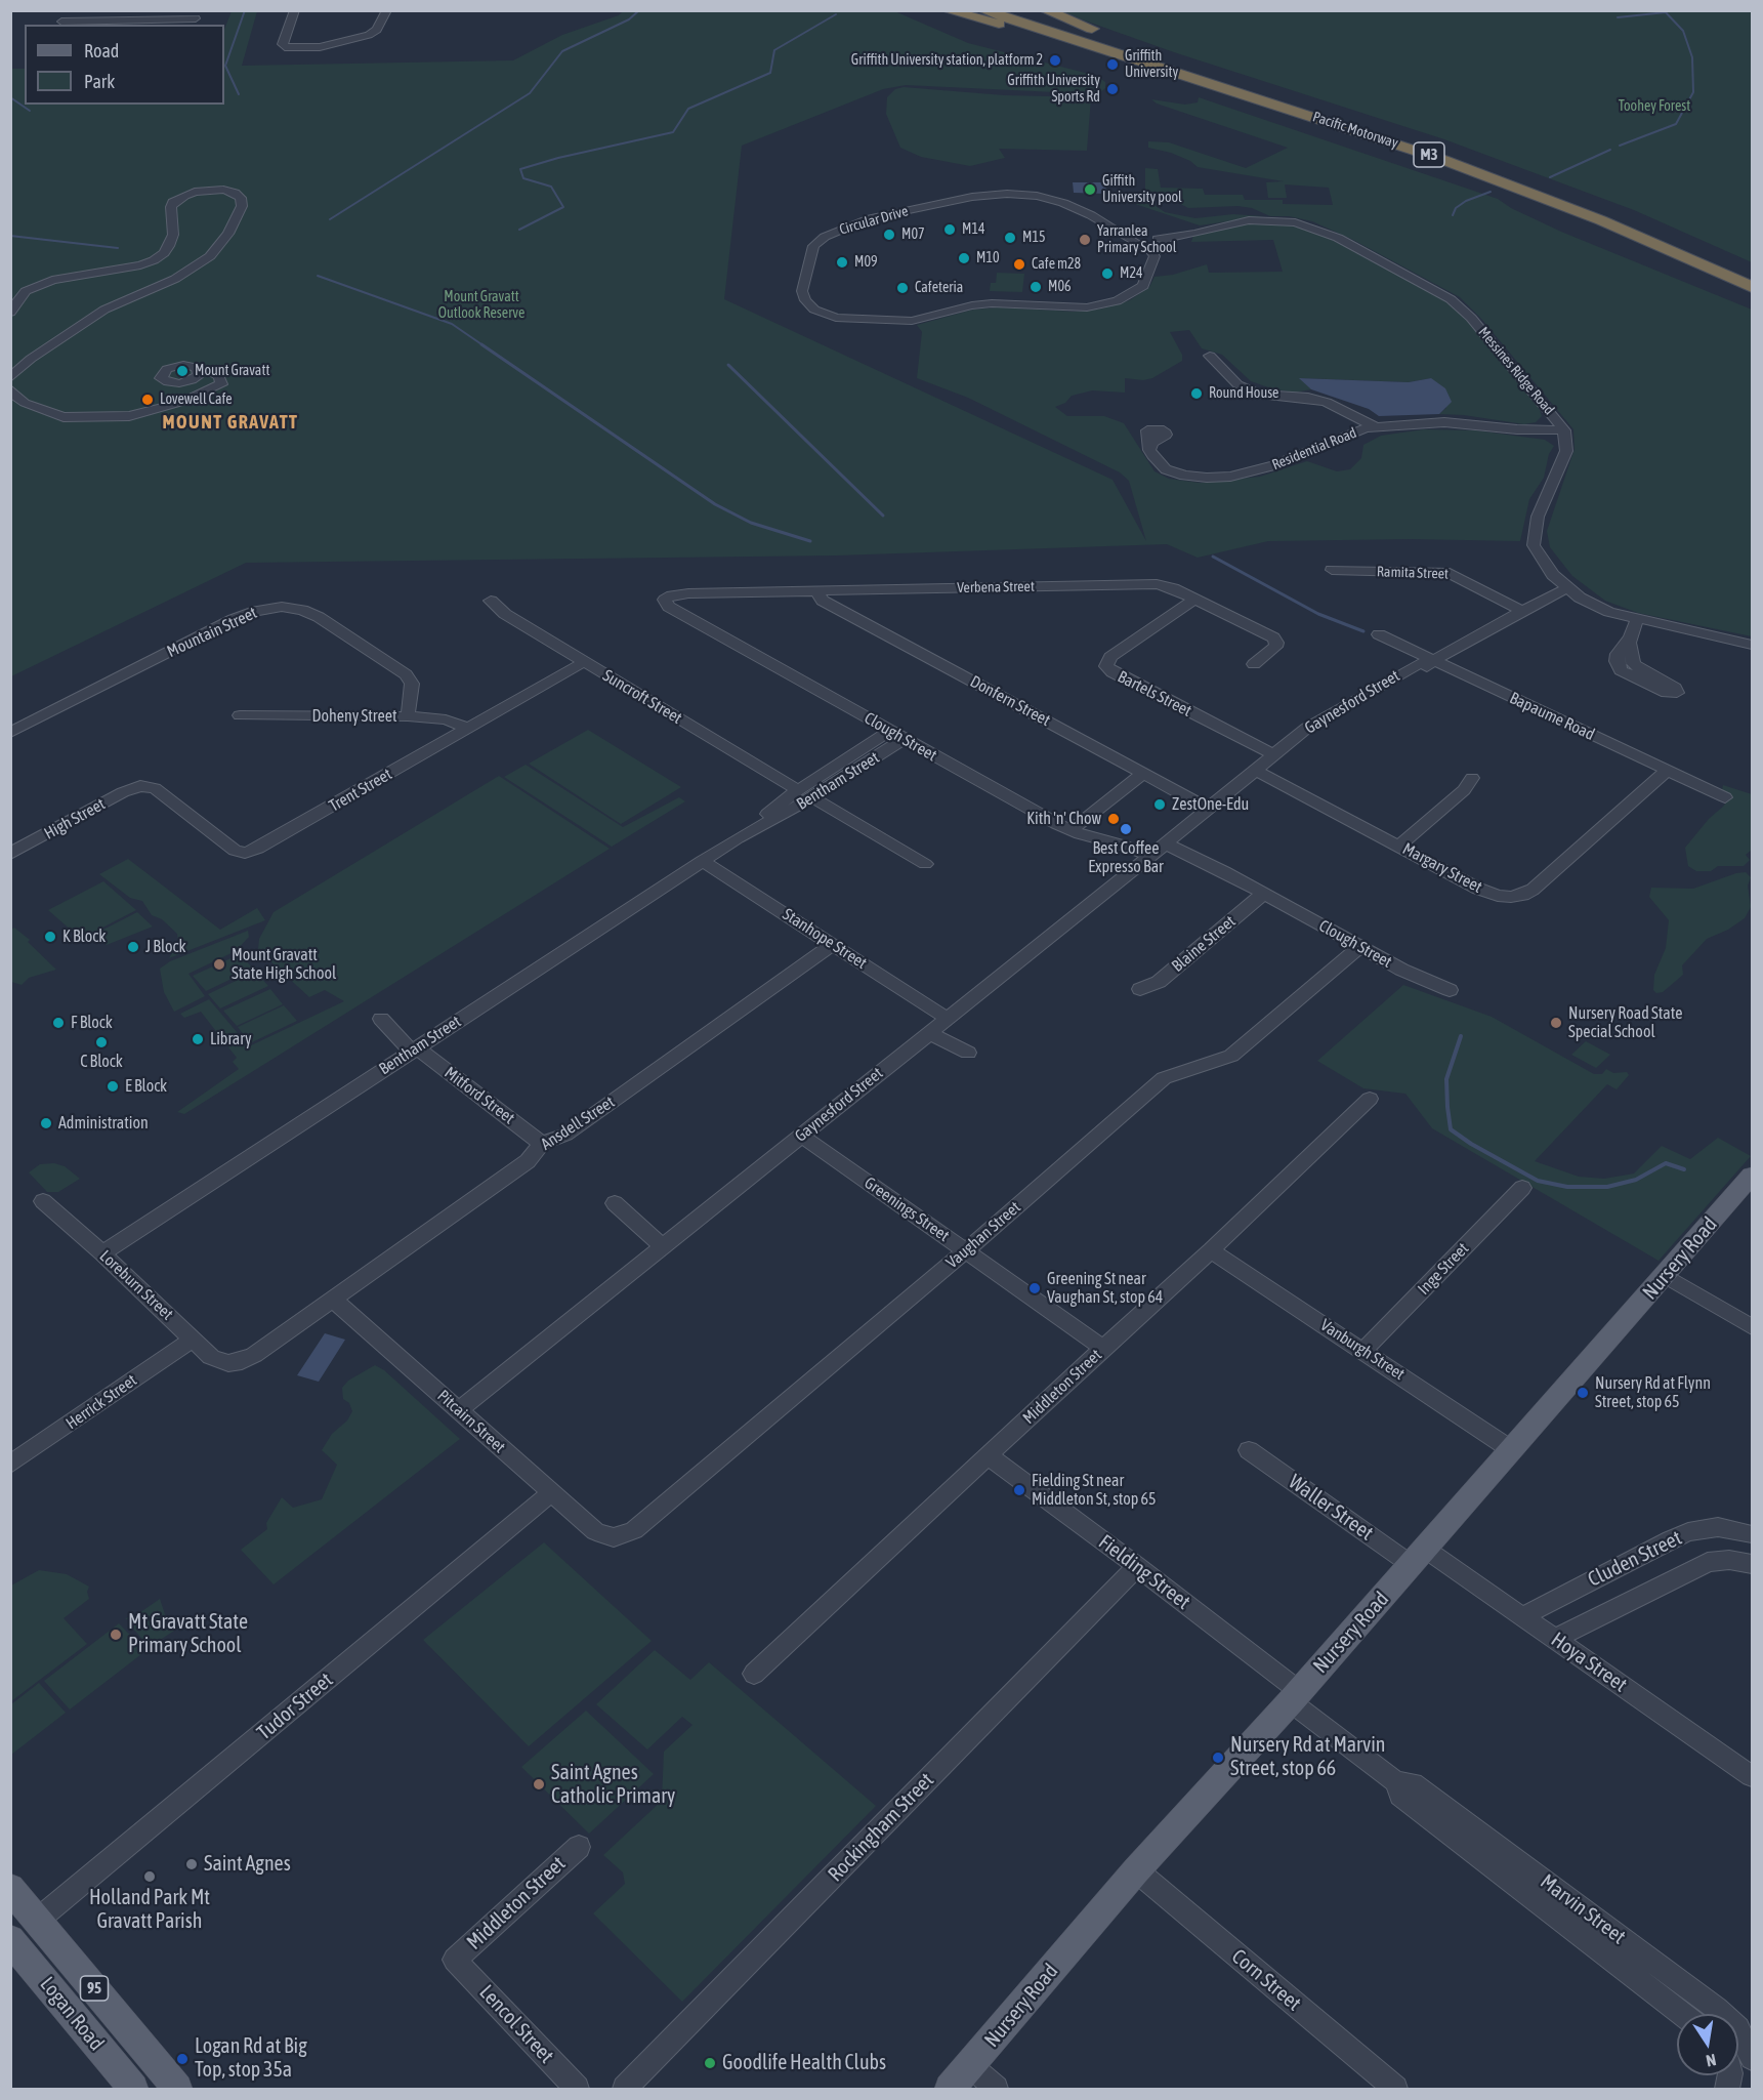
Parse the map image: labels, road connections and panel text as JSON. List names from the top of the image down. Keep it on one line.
{"streets":{"highway":["Pacific Motorway","M3"],"main road":["Nursery Road","95","Logan Road"],"street":["Circular Drive","Messines Ridge Road","Residential Road","Ramita Street","Verbena Street","Mountain Street","Bartels Street","Suncroft Street","Donfern Street","Gaynesford Street","Doheny Street","Bapaume Road","Clough Street","Bentham Street","Trent Street","High Street","Margary Street","Stanhope Street","Blaine Street","Mitford Street","Ansdell Street","Greenings Street","Vaughan Street","Inge Street","Loreburn Street","Vanburgh Street","Middleton Street","Herrick Street","Pitcairn Street","Waller Street","Cluden Street","Fielding Street","Hoya Street","Tudor Street","Rockingham Street","Marvin Street","Corn Street","Lencol Street"]},"crossings":[["Circular Drive","Messines Ridge Road"],["Messines Ridge Road","Residential Road"],["Messines Ridge Road","Gaynesford Street"],["Ramita Street","Gaynesford Street"],["Verbena Street","Bartels Street"],["Verbena Street","Donfern Street"],["Verbena Street","Clough Street"],["Mountain Street","Doheny Street"],["Bartels Street","Gaynesford Street"],["Suncroft Street","Bentham Street"],["Suncroft Street","Trent Street"],["Donfern Street","Gaynesford Street"],["Gaynesford Street","Bapaume Road"],["Gaynesford Street","Clough Street"],["Gaynesford Street","Margary Street"],["Gaynesford Street","Stanhope Street"],["Gaynesford Street","Greenings Street"],["Gaynesford Street","Pitcairn Street"],["Doheny Street","Trent Street"],["Bapaume Road","Margary Street"],["Clough Street","Bentham Street"],["Clough Street","Blaine Street"],["Clough Street","Vaughan Street"],["Bentham Street","Stanhope Street"],["Bentham Street","Mitford Street"],["Bentham Street","Loreburn Street"],["Trent Street","High Street"],["Stanhope Street","Ansdell Street"],["Mitford Street","Ansdell Street"],["Ansdell Street","Loreburn Street"],["Ansdell Street","Pitcairn Street"],["Greenings Street","Vaughan Street"],["Greenings Street","Middleton Street"],["Vaughan Street","Pitcairn Street"],["Nursery Road","Vanburgh Street"],["Nursery Road","Waller Street"],["Nursery Road","Fielding Street"],["Nursery Road","Hoya Street"],["Nursery Road","Marvin Street"],["Nursery Road","Corn Street"],["Inge Street","Vanburgh Street"],["Loreburn Street","Herrick Street"],["Vanburgh Street","Middleton Street"],["Middleton Street","Fielding Street"],["Middleton Street","Lencol Street"],["Pitcairn Street","Tudor Street"],["Waller Street","Hoya Street"],["Cluden Street","Hoya Street"],["Fielding Street","Rockingham Street"],["Fielding Street","Marvin Street"],["Tudor Street","Logan Road"]],"districts":["MOUNT GRAVATT"],"parks":["Toohey Forest","Mount Gravatt Outlook Reserve"],"places":["Griffith University station, platform 2","Griffith University","Griffith University Sports Rd","Giffith University pool","M14","M07","M15","Yarranlea Primary School","M10","M09","Cafe m28","M24","M06","Cafeteria","Mount Gravatt","Round House","Lovewell Cafe","ZestOne-Edu","Kith 'n' Chow","Best Coffee Expresso Bar","K Block","J Block","Mount Gravatt State High School","F Block","Nursery Road State Special School","Library","C Block","E Block","Administration","Greening St near Vaughan St, stop 64","Nursery Rd at Flynn Street, stop 65","Fielding St near Middleton St, stop 65","Mt Gravatt State Primary School","Nursery Rd at Marvin Street, stop 66","Saint Agnes Catholic Primary","Saint Agnes","Holland Park Mt Gravatt Parish","Logan Rd at Big Top, stop 35a","Goodlife Health Clubs"],"legend":["Road","Park"],"north":"bottom"}
